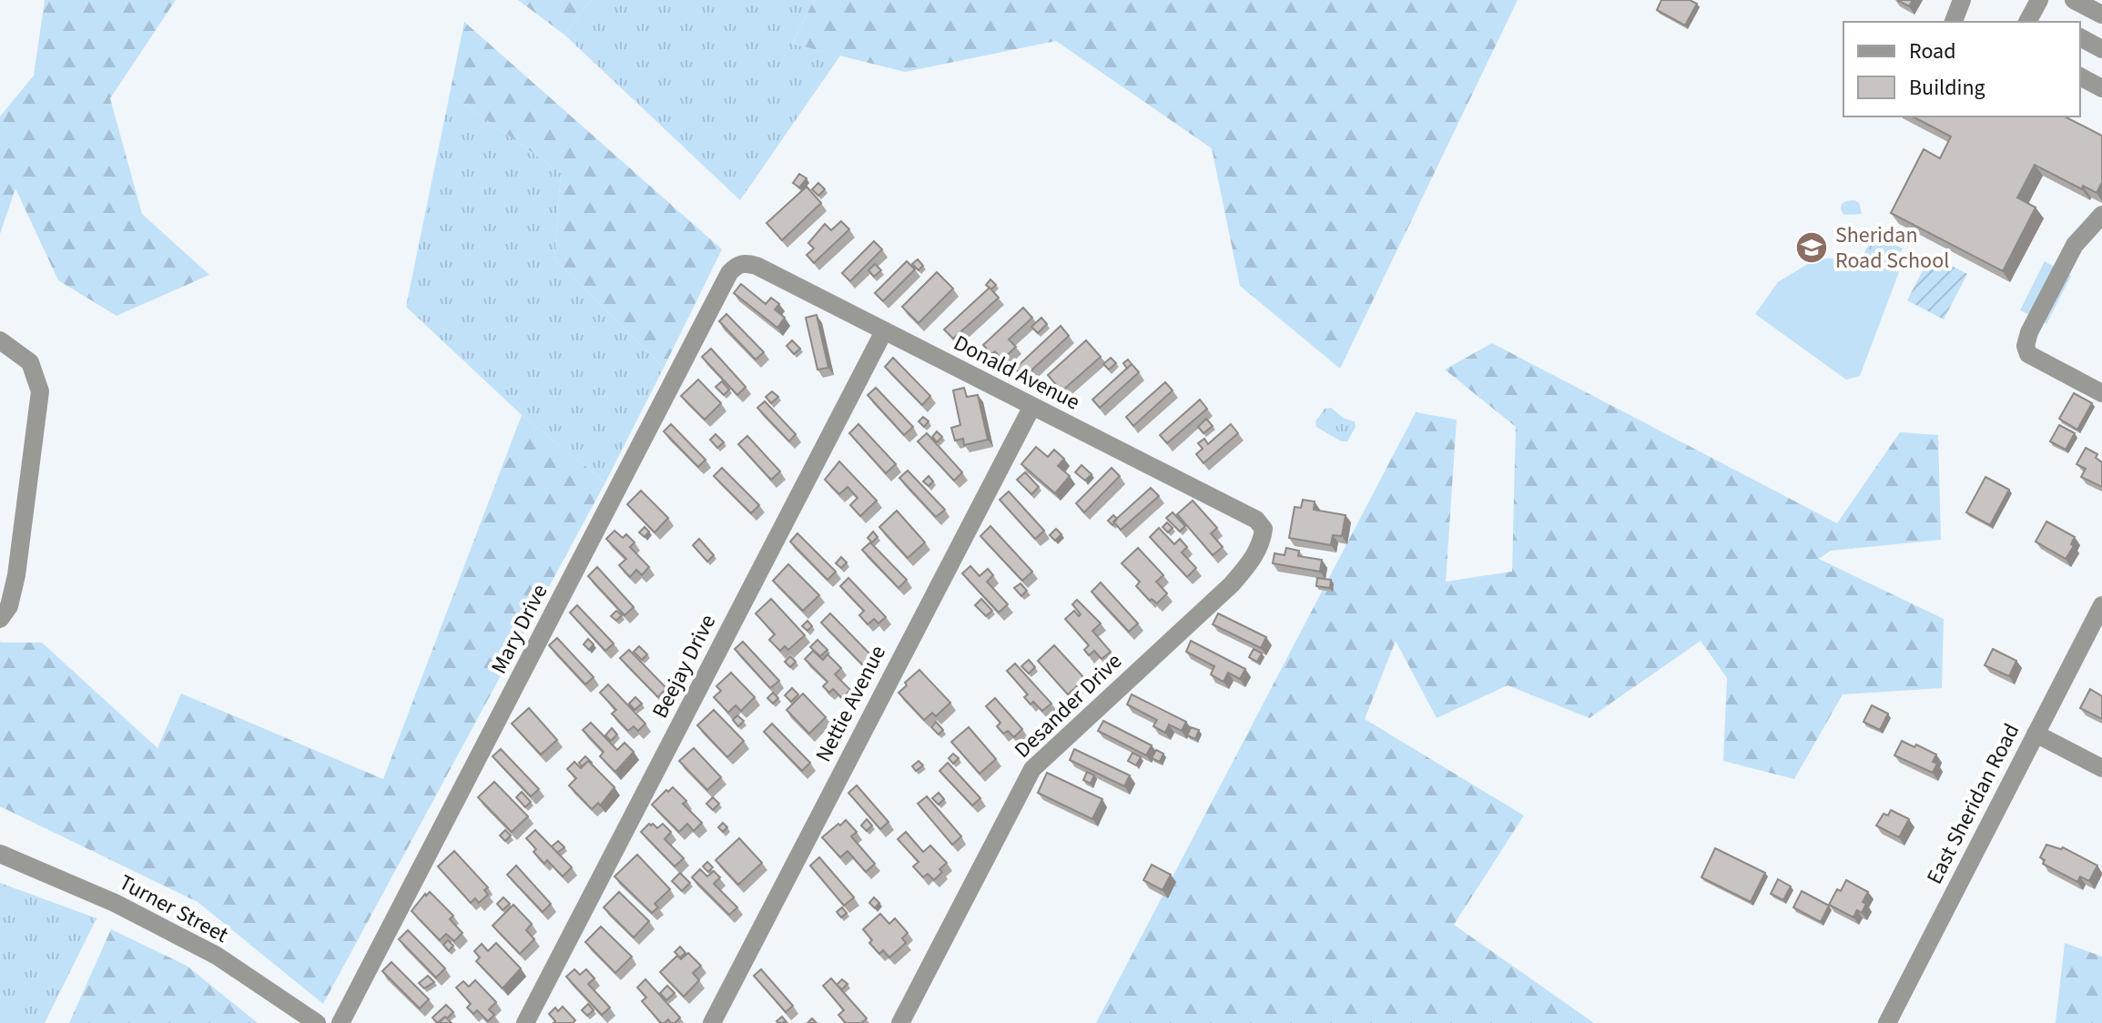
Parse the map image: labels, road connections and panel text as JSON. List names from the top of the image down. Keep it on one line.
{"streets":{"street":["Donald Avenue","Mary Drive","Beejay Drive","Nettie Avenue","Desander Drive","East Sheridan Road","Turner Street"]},"crossings":[["Donald Avenue","Mary Drive"],["Donald Avenue","Beejay Drive"],["Donald Avenue","Nettie Avenue"],["Donald Avenue","Desander Drive"]],"places":{"school or university":["Sheridan Road School"]},"legend":["Road","Building"]}
